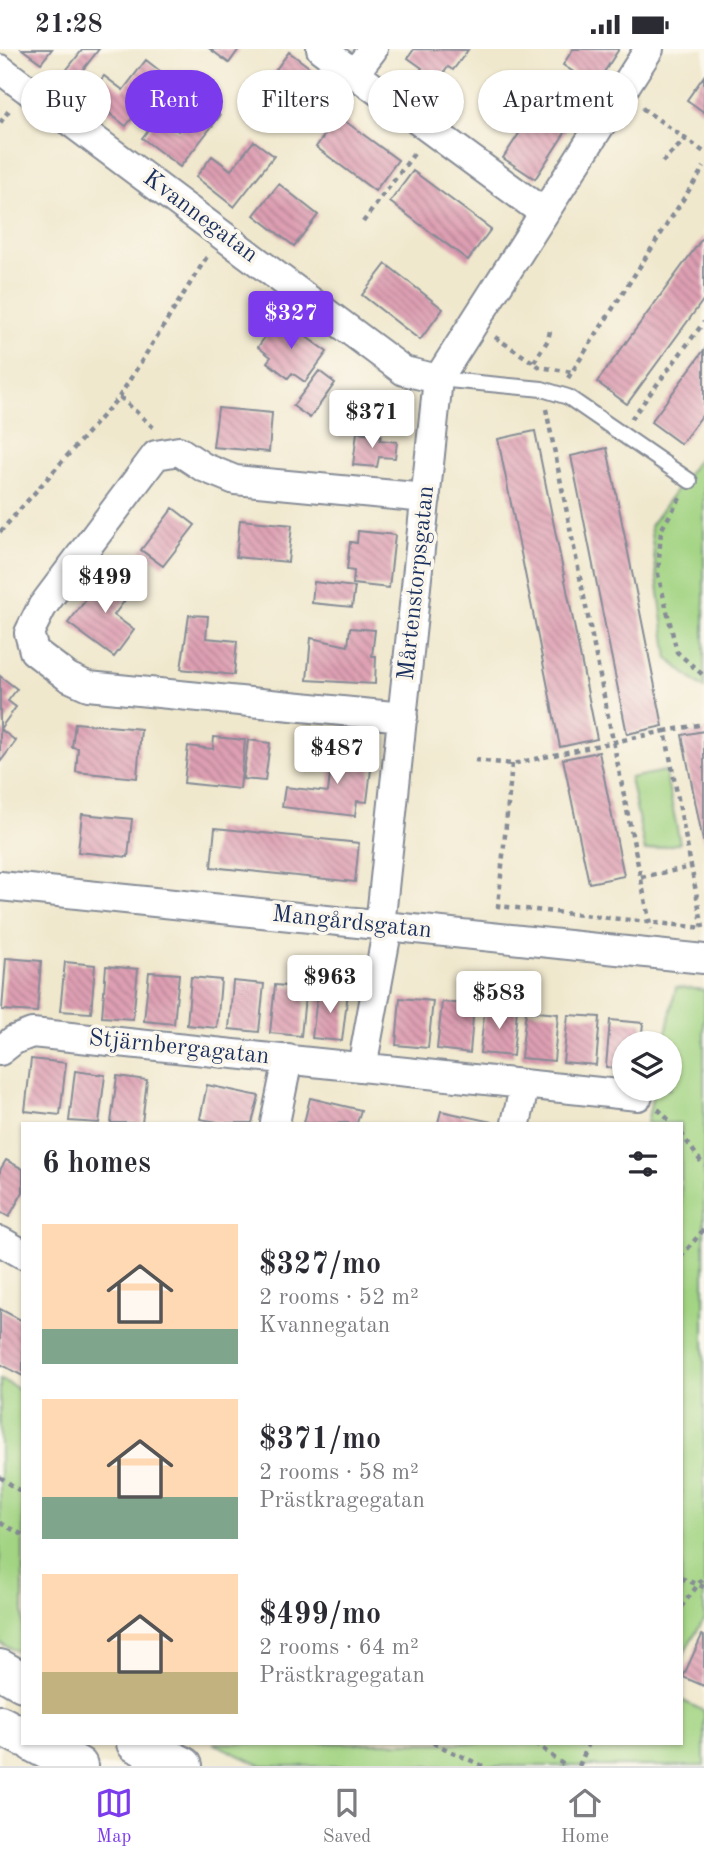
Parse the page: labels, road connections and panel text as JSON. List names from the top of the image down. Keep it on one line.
{"streets":{"street":["Kvannegatan","Mårtenstorpsgatan","Mangårdsgatan","Stjärnbergagatan"]},"crossings":[["Kvannegatan","Mårtenstorpsgatan"],["Mårtenstorpsgatan","Mangårdsgatan"]],"page":{"status":"21:28","chip":["Buy","Rent","Filters","New","Apartment"],"price":["$327","$371","$499","$487","$963","$583"],"heading":"6 homes","list":[{"name":"$327/mo","note":"2 rooms · 52 m² · Kvannegatan"},{"name":"$371/mo","note":"2 rooms · 58 m² · Prästkragegatan"},{"name":"$499/mo","note":"2 rooms · 64 m² · Prästkragegatan"}],"tabs":["Map","Saved","Home"]}}
